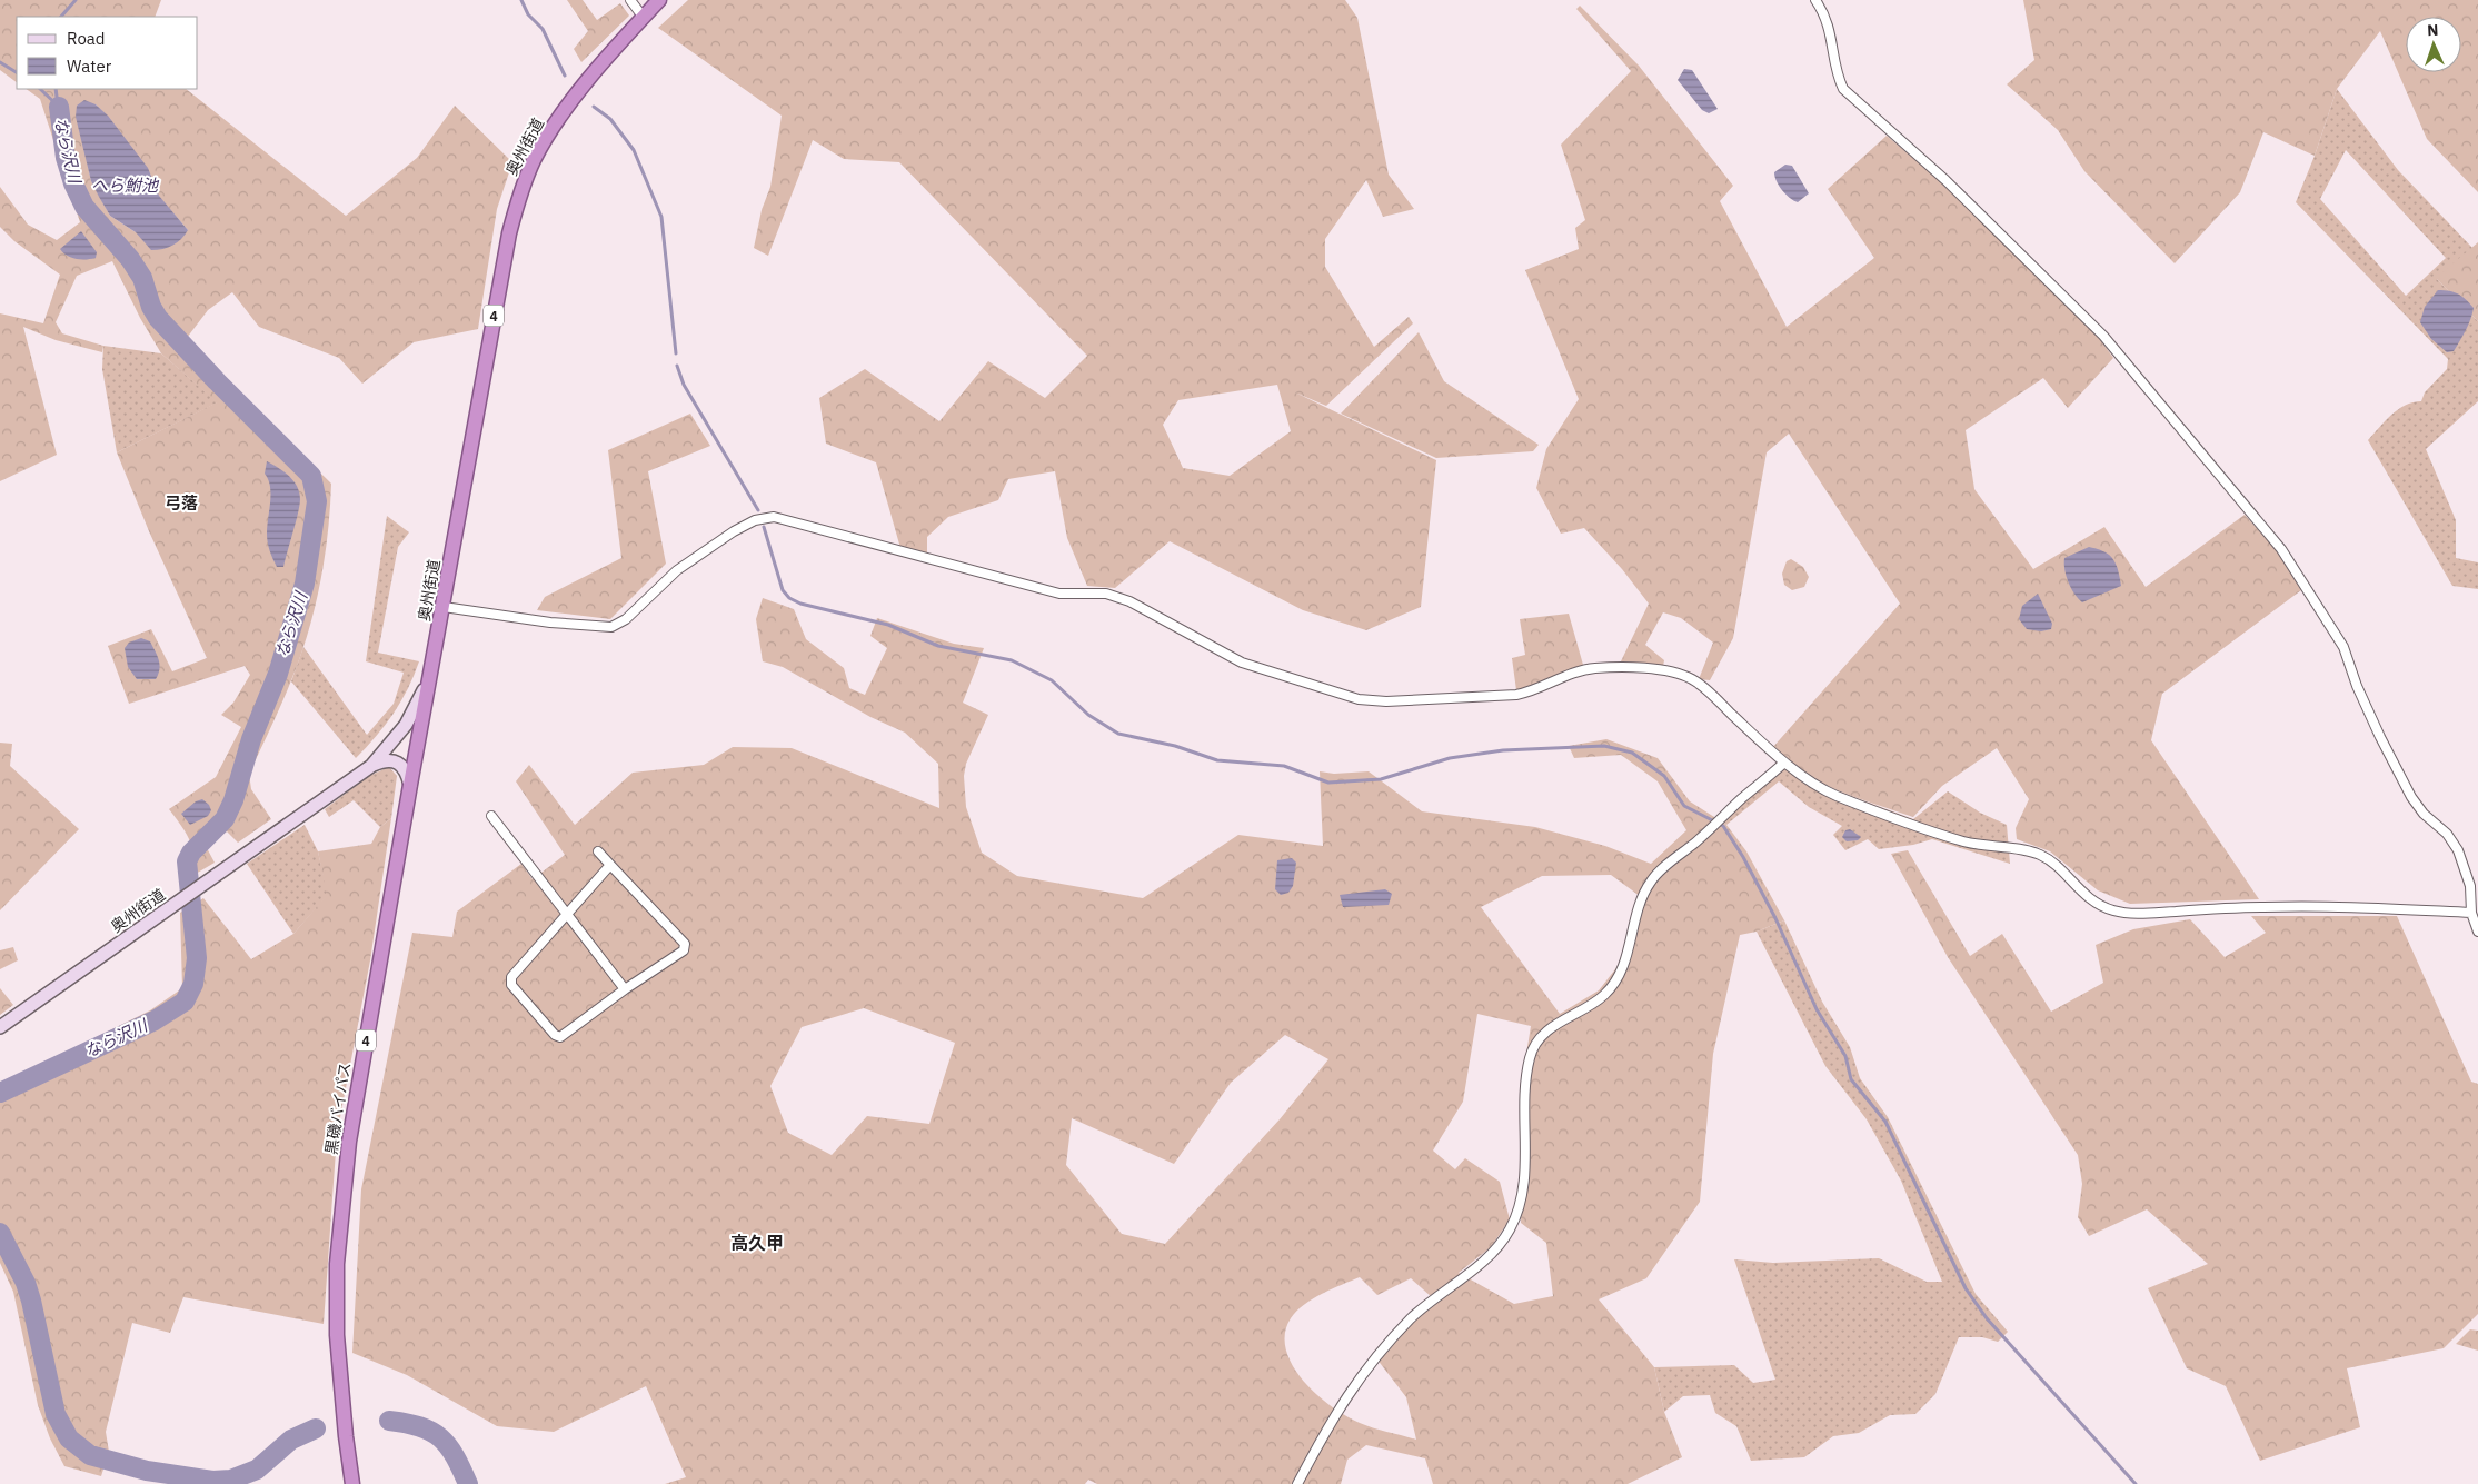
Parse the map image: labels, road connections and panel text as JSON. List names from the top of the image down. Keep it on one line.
{"streets":{"highway":["奥州街道","4","黒磯バイパス"]},"crossings":[["奥州街道","黒磯バイパス"]],"districts":["弓落","高久甲"],"water":["なら沢川","へら鮒池"],"legend":["Road","Water"],"north":"top"}
